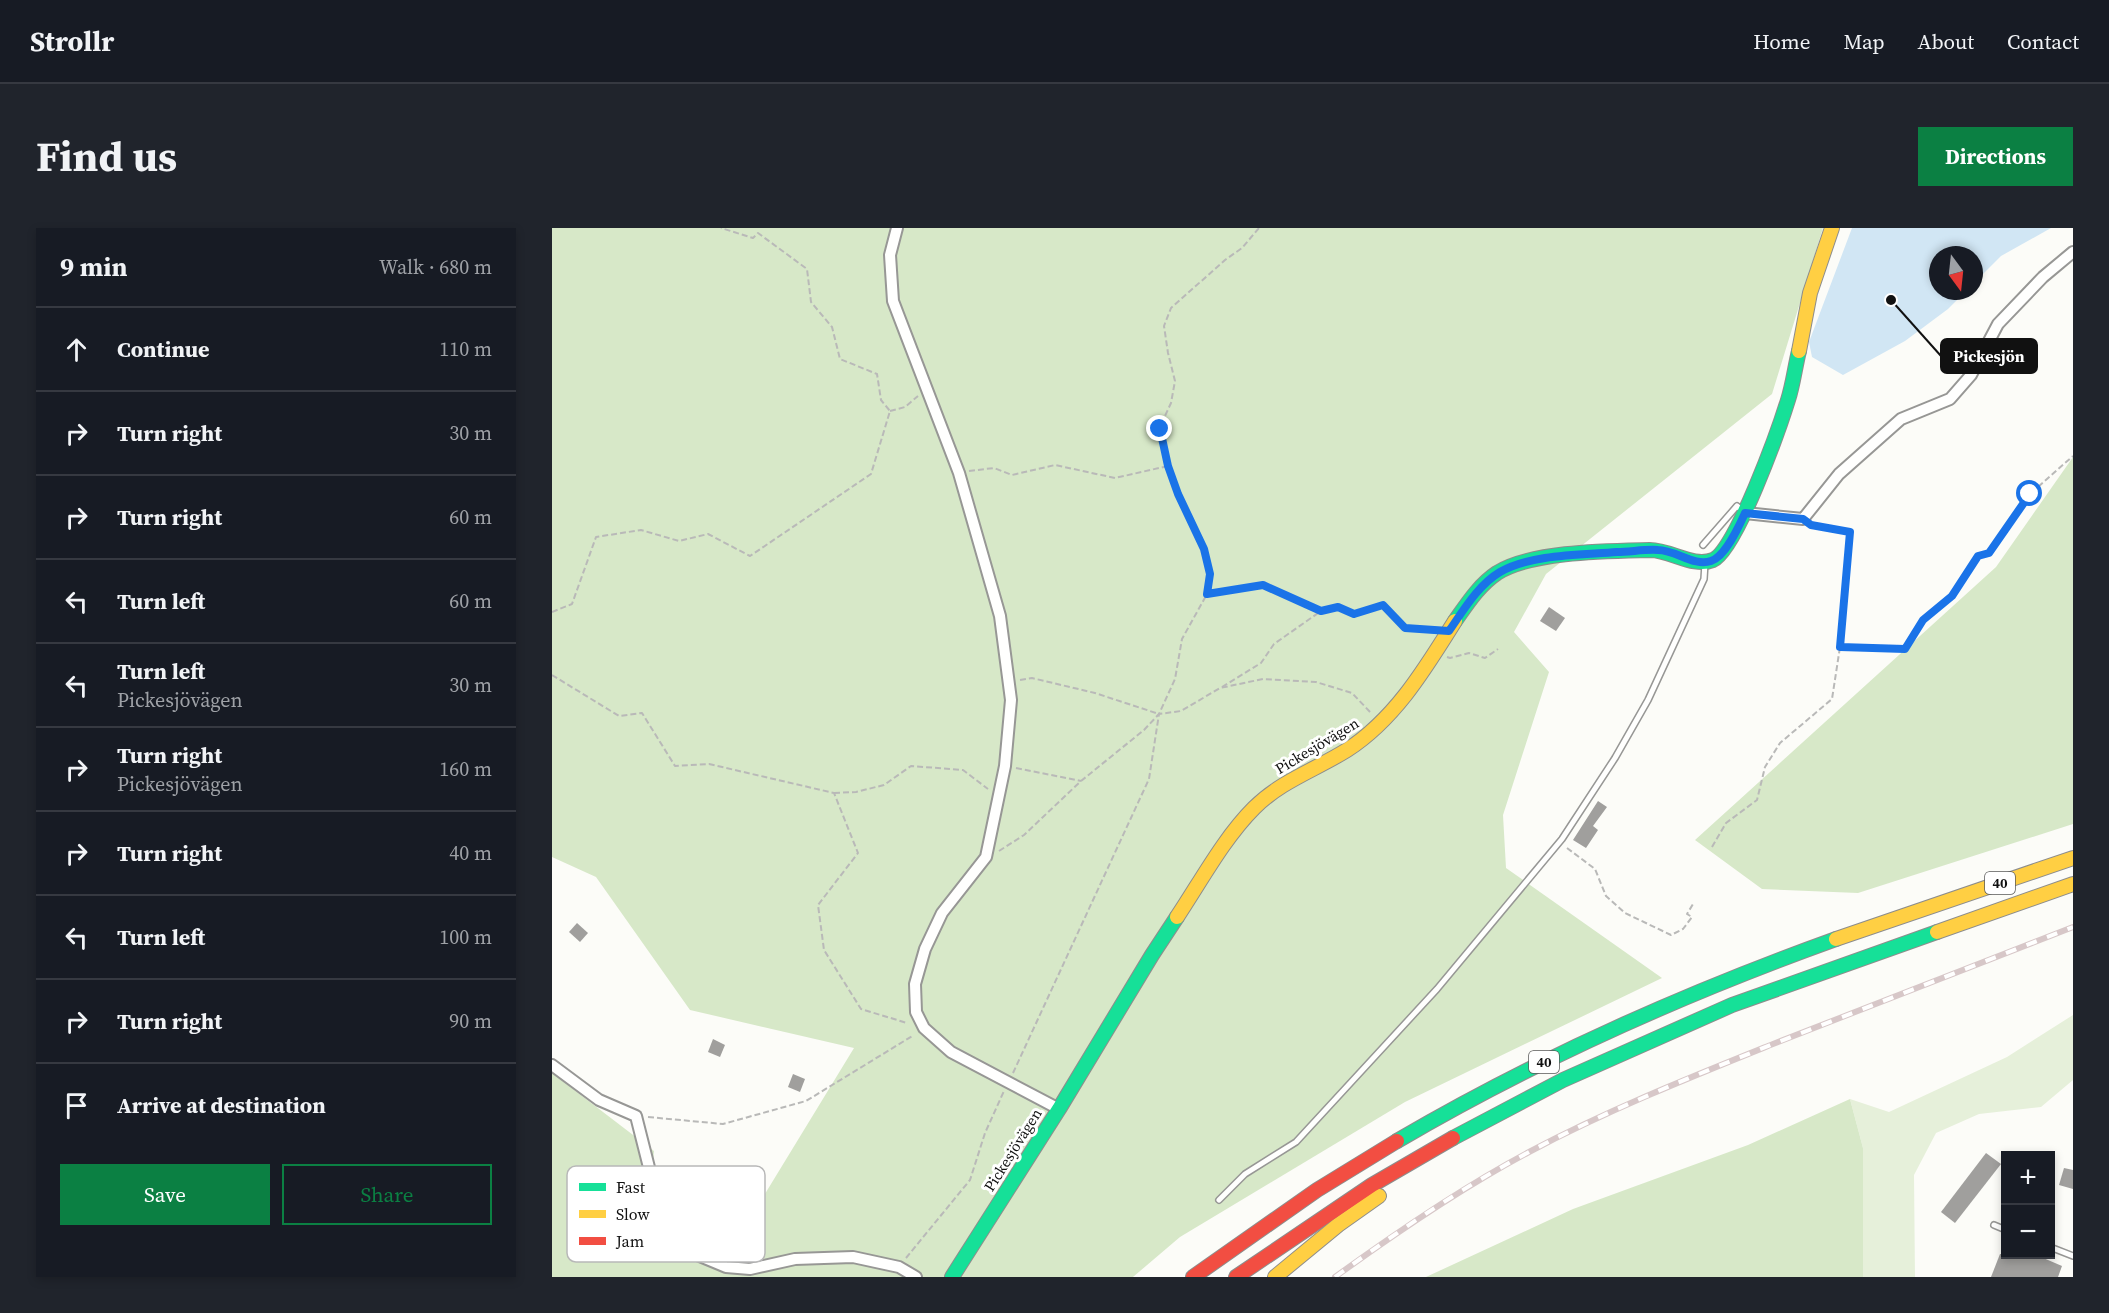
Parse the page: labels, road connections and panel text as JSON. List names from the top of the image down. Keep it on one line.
{"streets":{"main road":["Pickesjövägen","40"]},"places":["Pickesjön"],"legend":["Fast","Slow","Jam"],"north":"bottom","page":{"header":"Strollr","nav":["Home","Map","About","Contact"],"title":"Find us","buttons":["Directions",["Save","Share"]],"heading":["9 min","Walk · 680 m"],"list":[["Continue","110 m"],["Turn right","30 m"],["Turn right","60 m"],["Turn left","60 m"],["Turn left","Pickesjövägen","30 m"],["Turn right","Pickesjövägen","160 m"],["Turn right","40 m"],["Turn left","100 m"],["Turn right","90 m"],"Arrive at destination"],"map_buttons":["+","−"]}}
